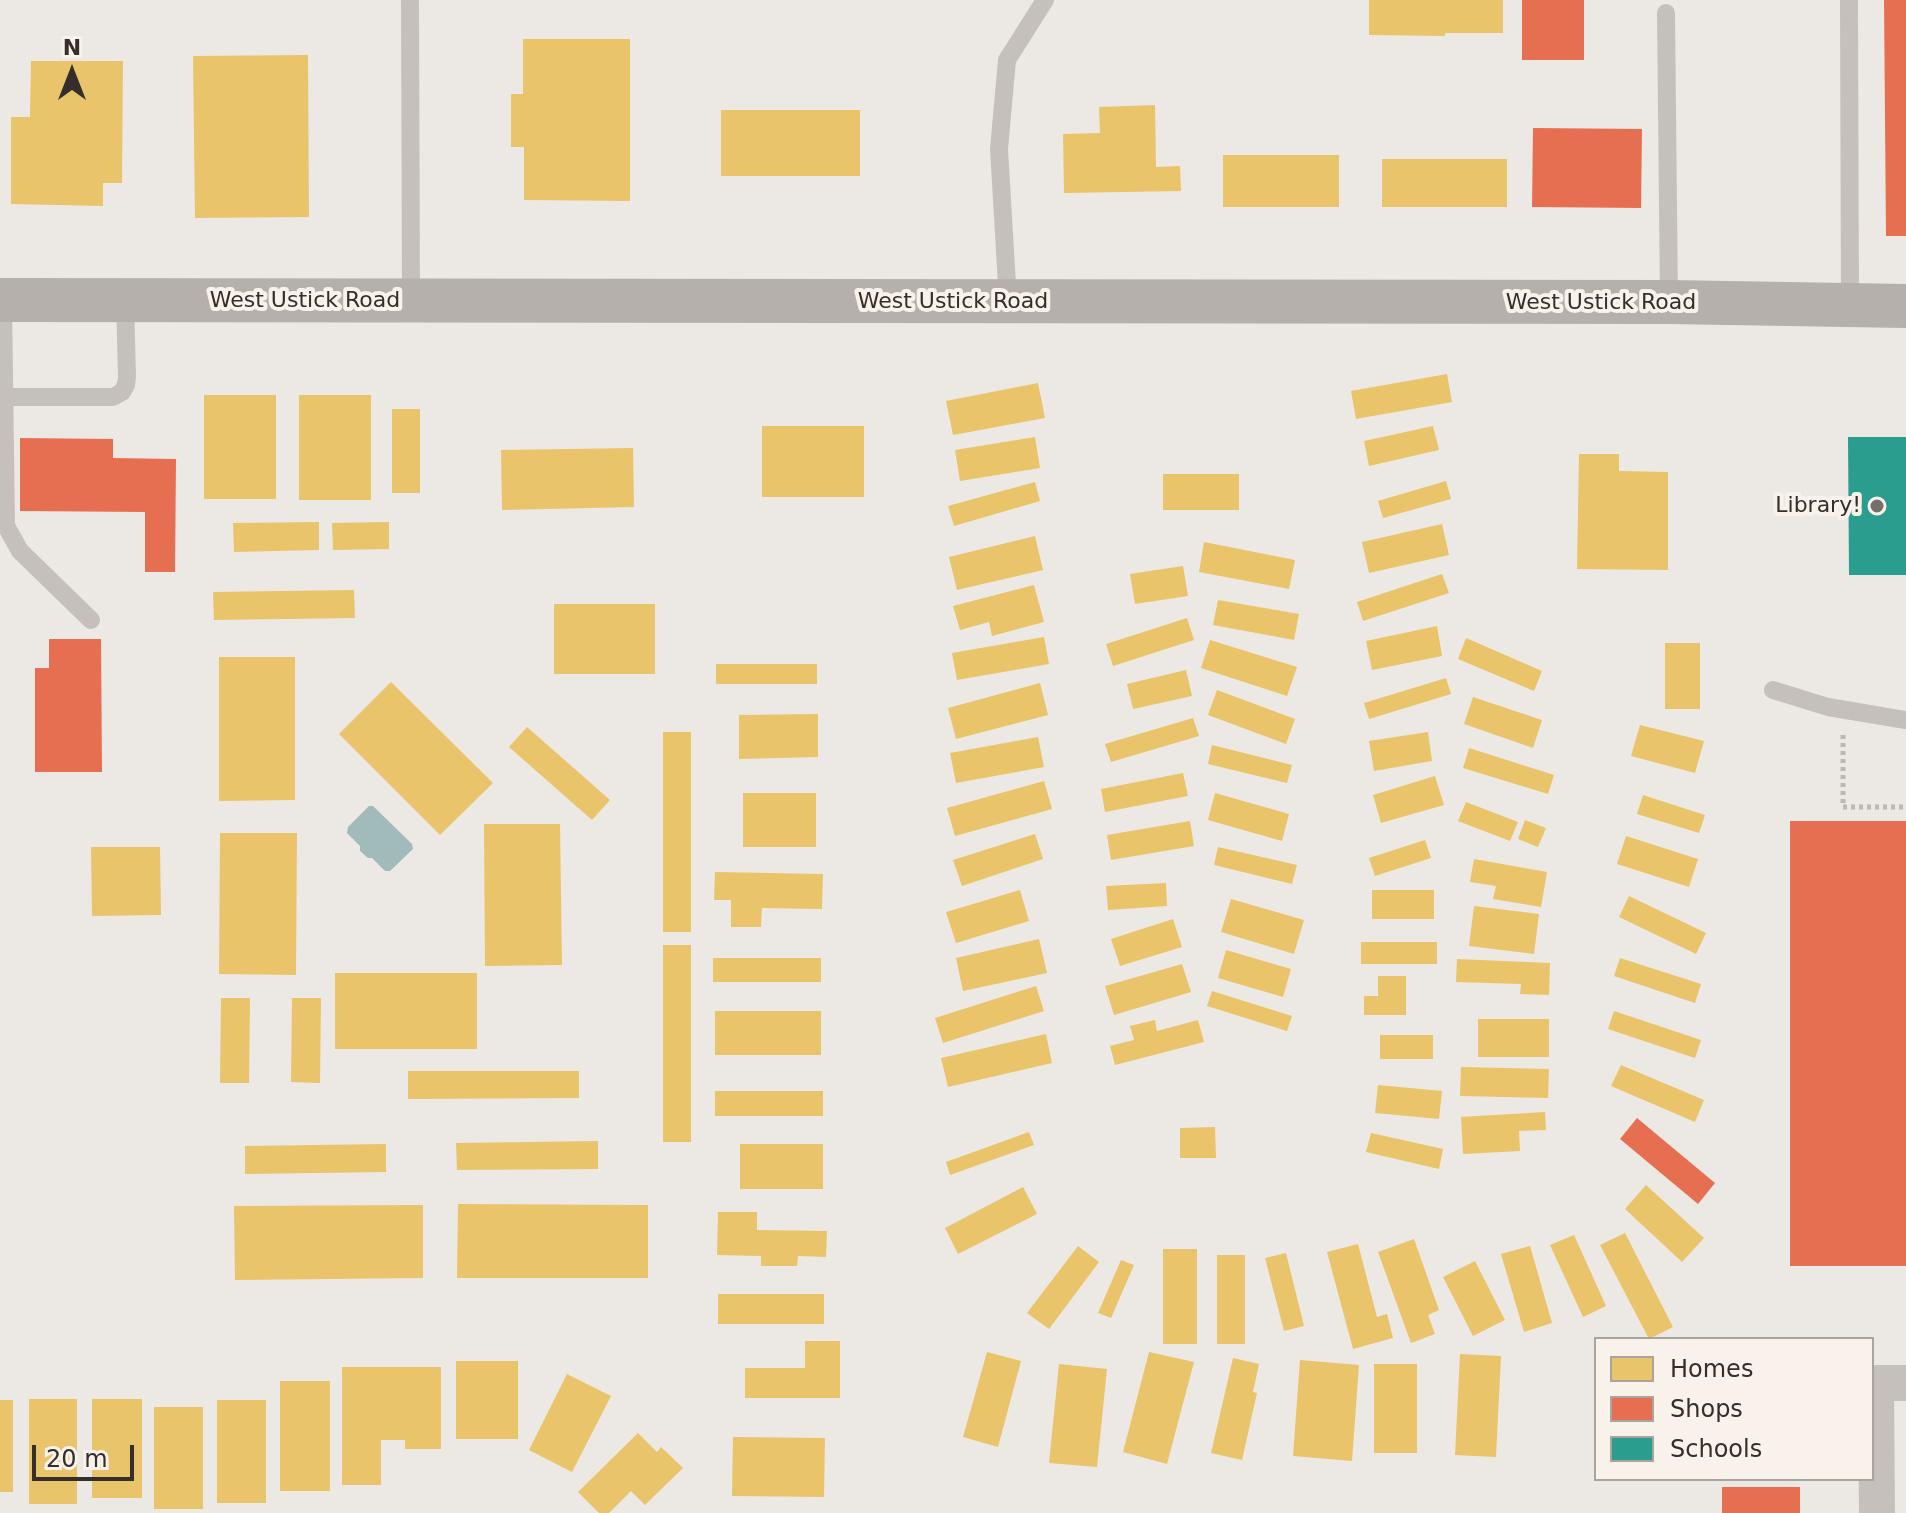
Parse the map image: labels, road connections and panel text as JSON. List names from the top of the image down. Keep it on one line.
{"streets":{"main road":["West Ustick Road"]},"places":["Library!"],"legend":["Homes","Shops","Schools"],"scale_bar":"20 m","north":"top"}
